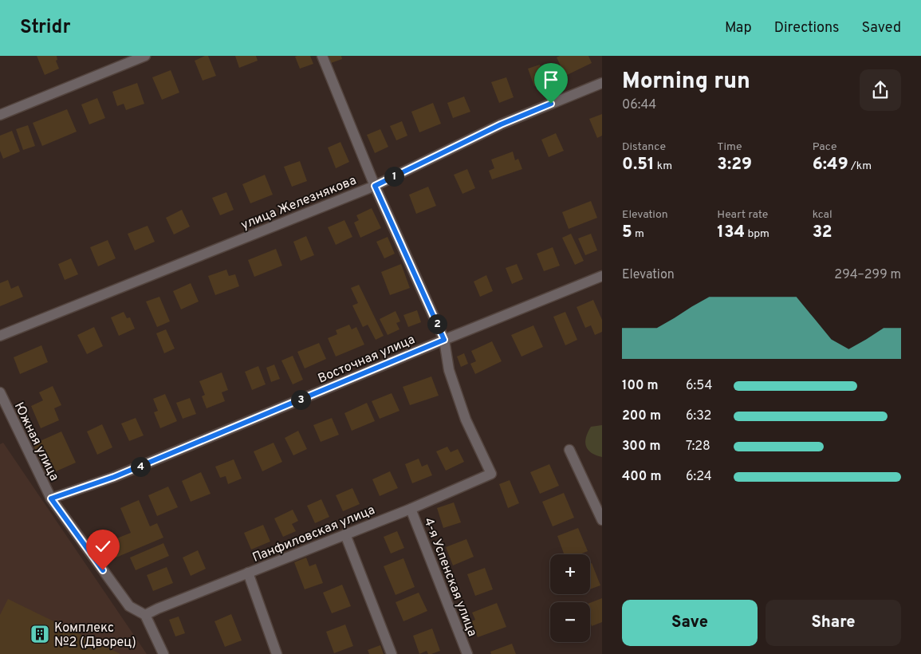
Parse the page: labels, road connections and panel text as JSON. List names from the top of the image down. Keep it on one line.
{"streets":{"street":["улица Железнякова","Восточная улица","Южная улица","Панфиловская улица","4-я Успенская улица"]},"crossings":[["Восточная улица","Южная улица"],["Восточная улица","Панфиловская улица"],["Южная улица","Панфиловская улица"],["Панфиловская улица","4-я Успенская улица"]],"places":{"building":["Комплекс №2 (Дворец)"]},"page":{"header":"Stridr","nav":["Map","Directions","Saved"],"heading":["Morning run","06:44"],"stats":[["Distance","0.51 km"],["Time","3:29"],["Pace","6:49 /km"],["Elevation","5 m"],["Heart rate","134 bpm"],["kcal","32"]],"pins":["1","2","3","4"],"chart":["Elevation","294–299 m"],"list":[{"name":"100 m","note":"6:54"},{"name":"200 m","note":"6:32"},{"name":"300 m","note":"7:28"},{"name":"400 m","note":"6:24"}],"map_buttons":["+","−"],"buttons":["Save","Share"]}}
